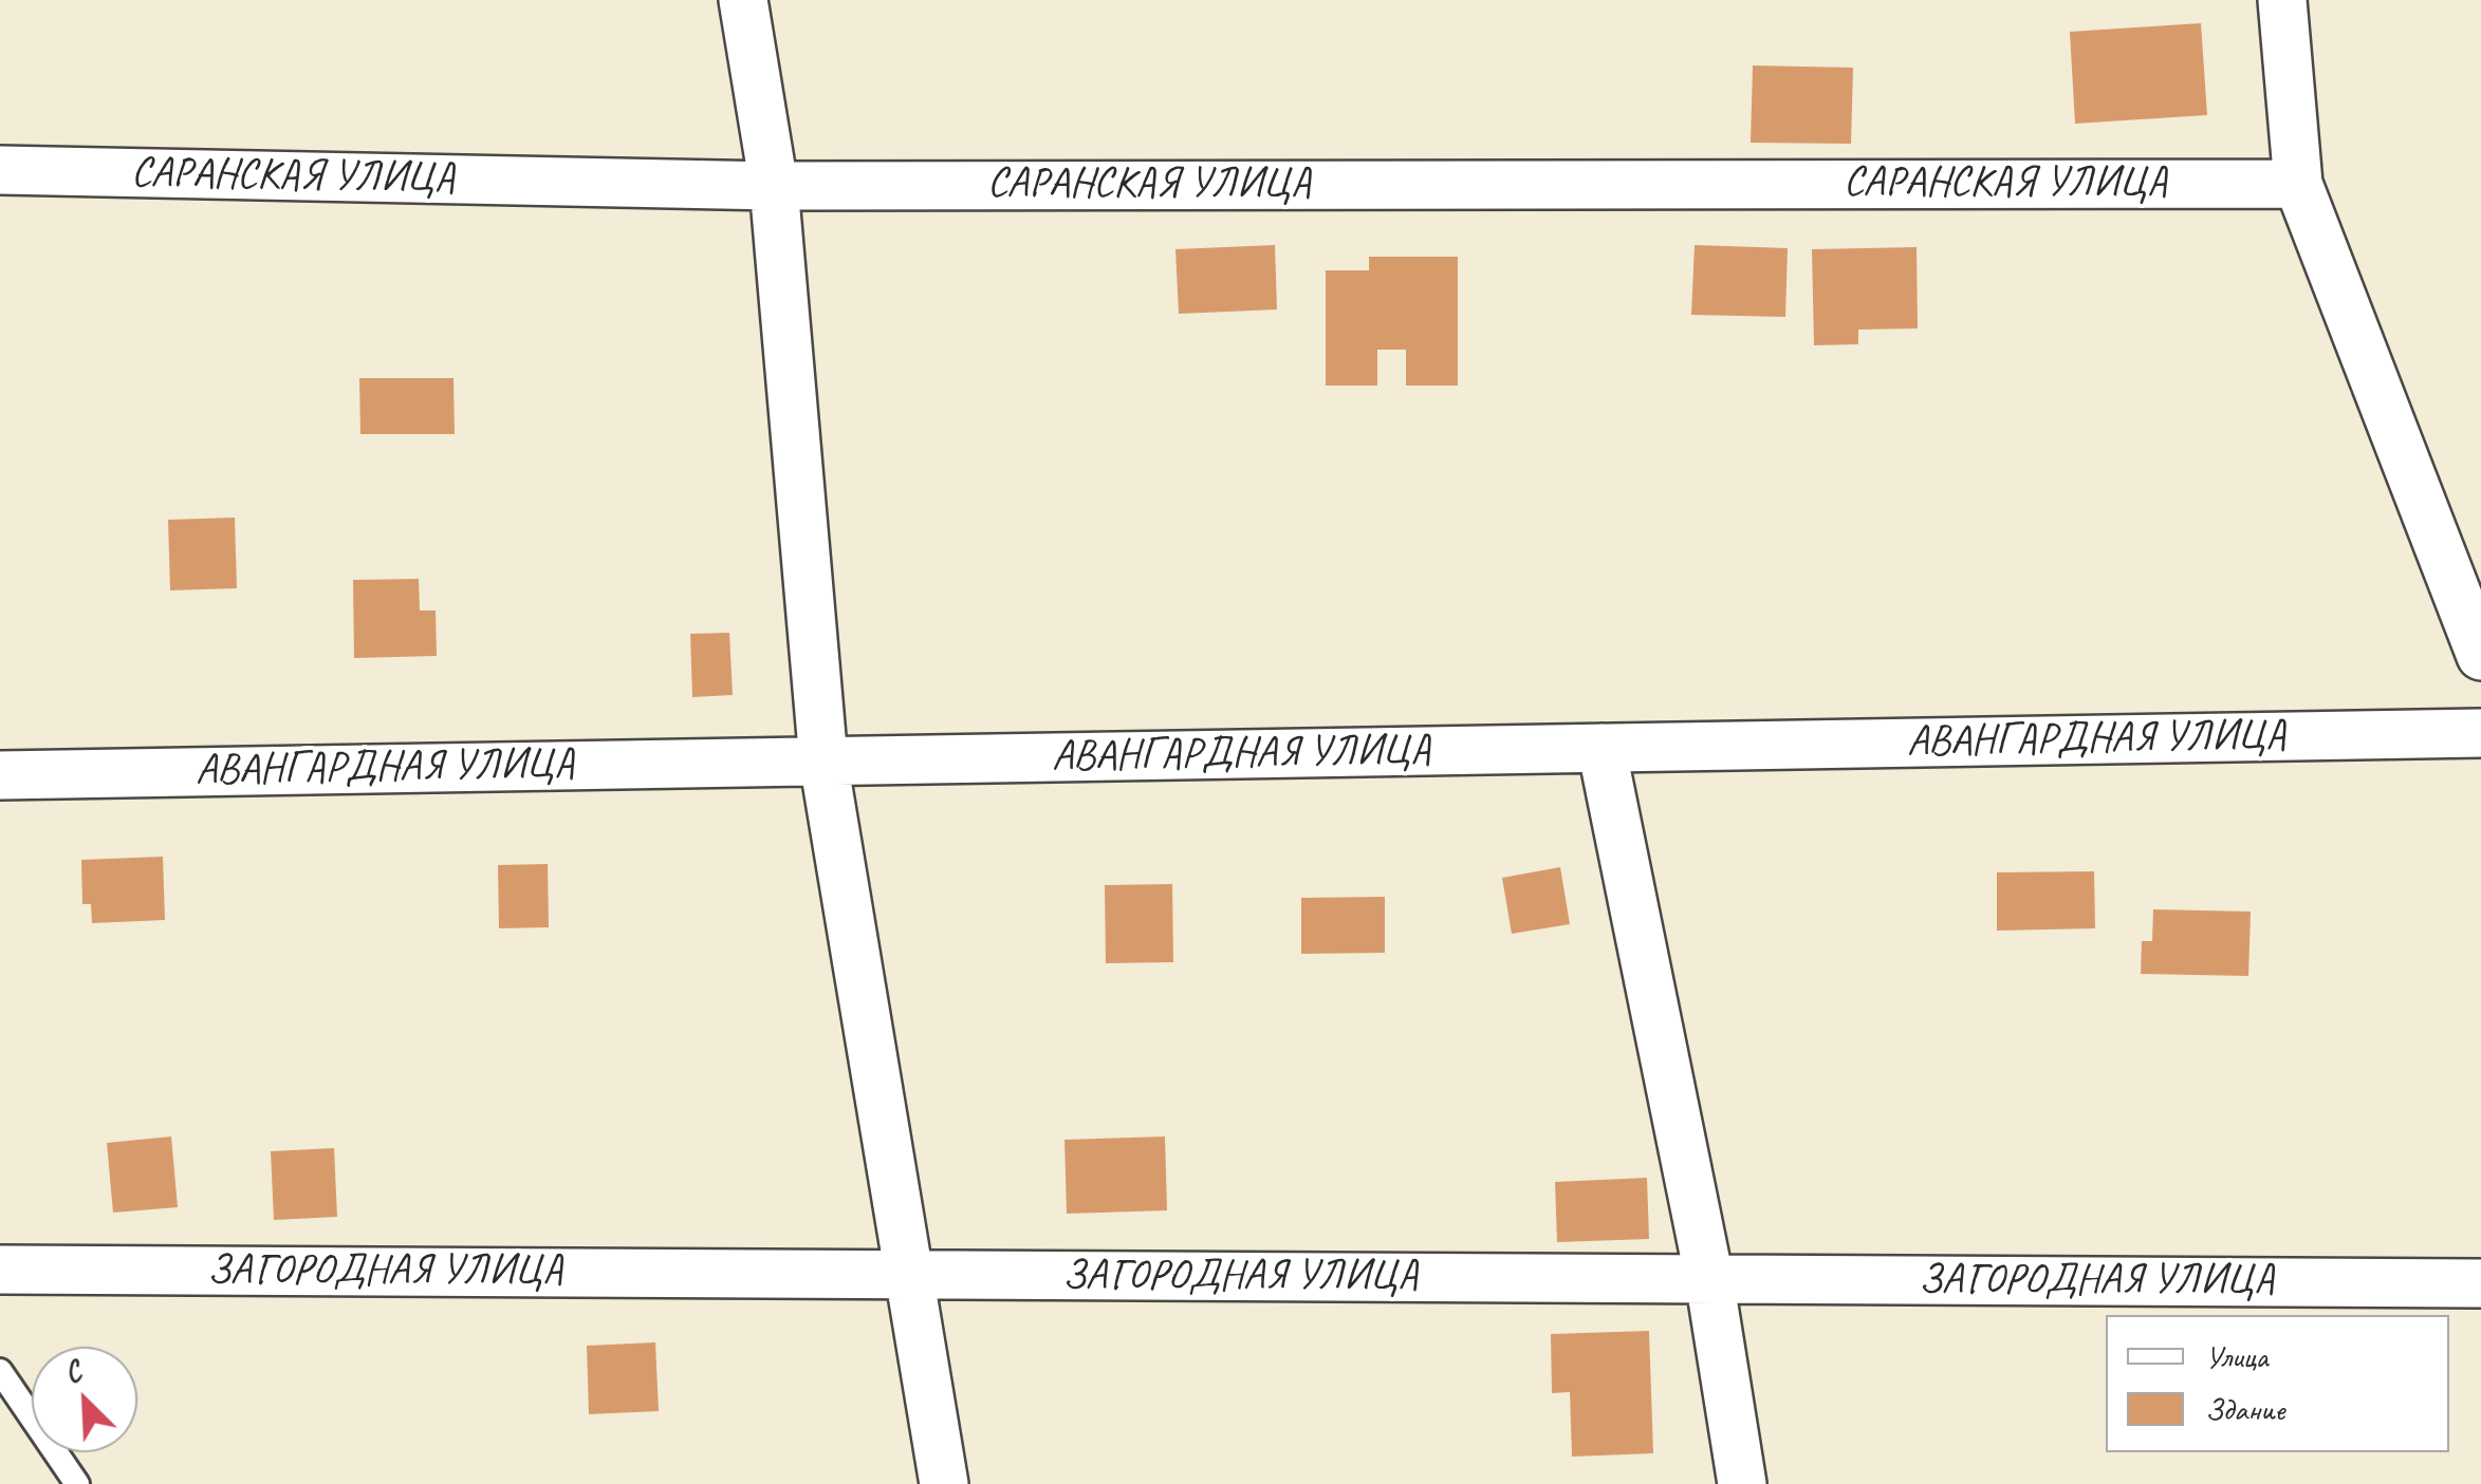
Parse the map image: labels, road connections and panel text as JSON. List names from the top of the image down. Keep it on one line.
{"streets":{"street":["САРАНСКАЯ УЛИЦА","АВАНГАРДНАЯ УЛИЦА","ЗАГОРОДНАЯ УЛИЦА"]},"legend":["Улица","Здание"],"north":"top left"}
